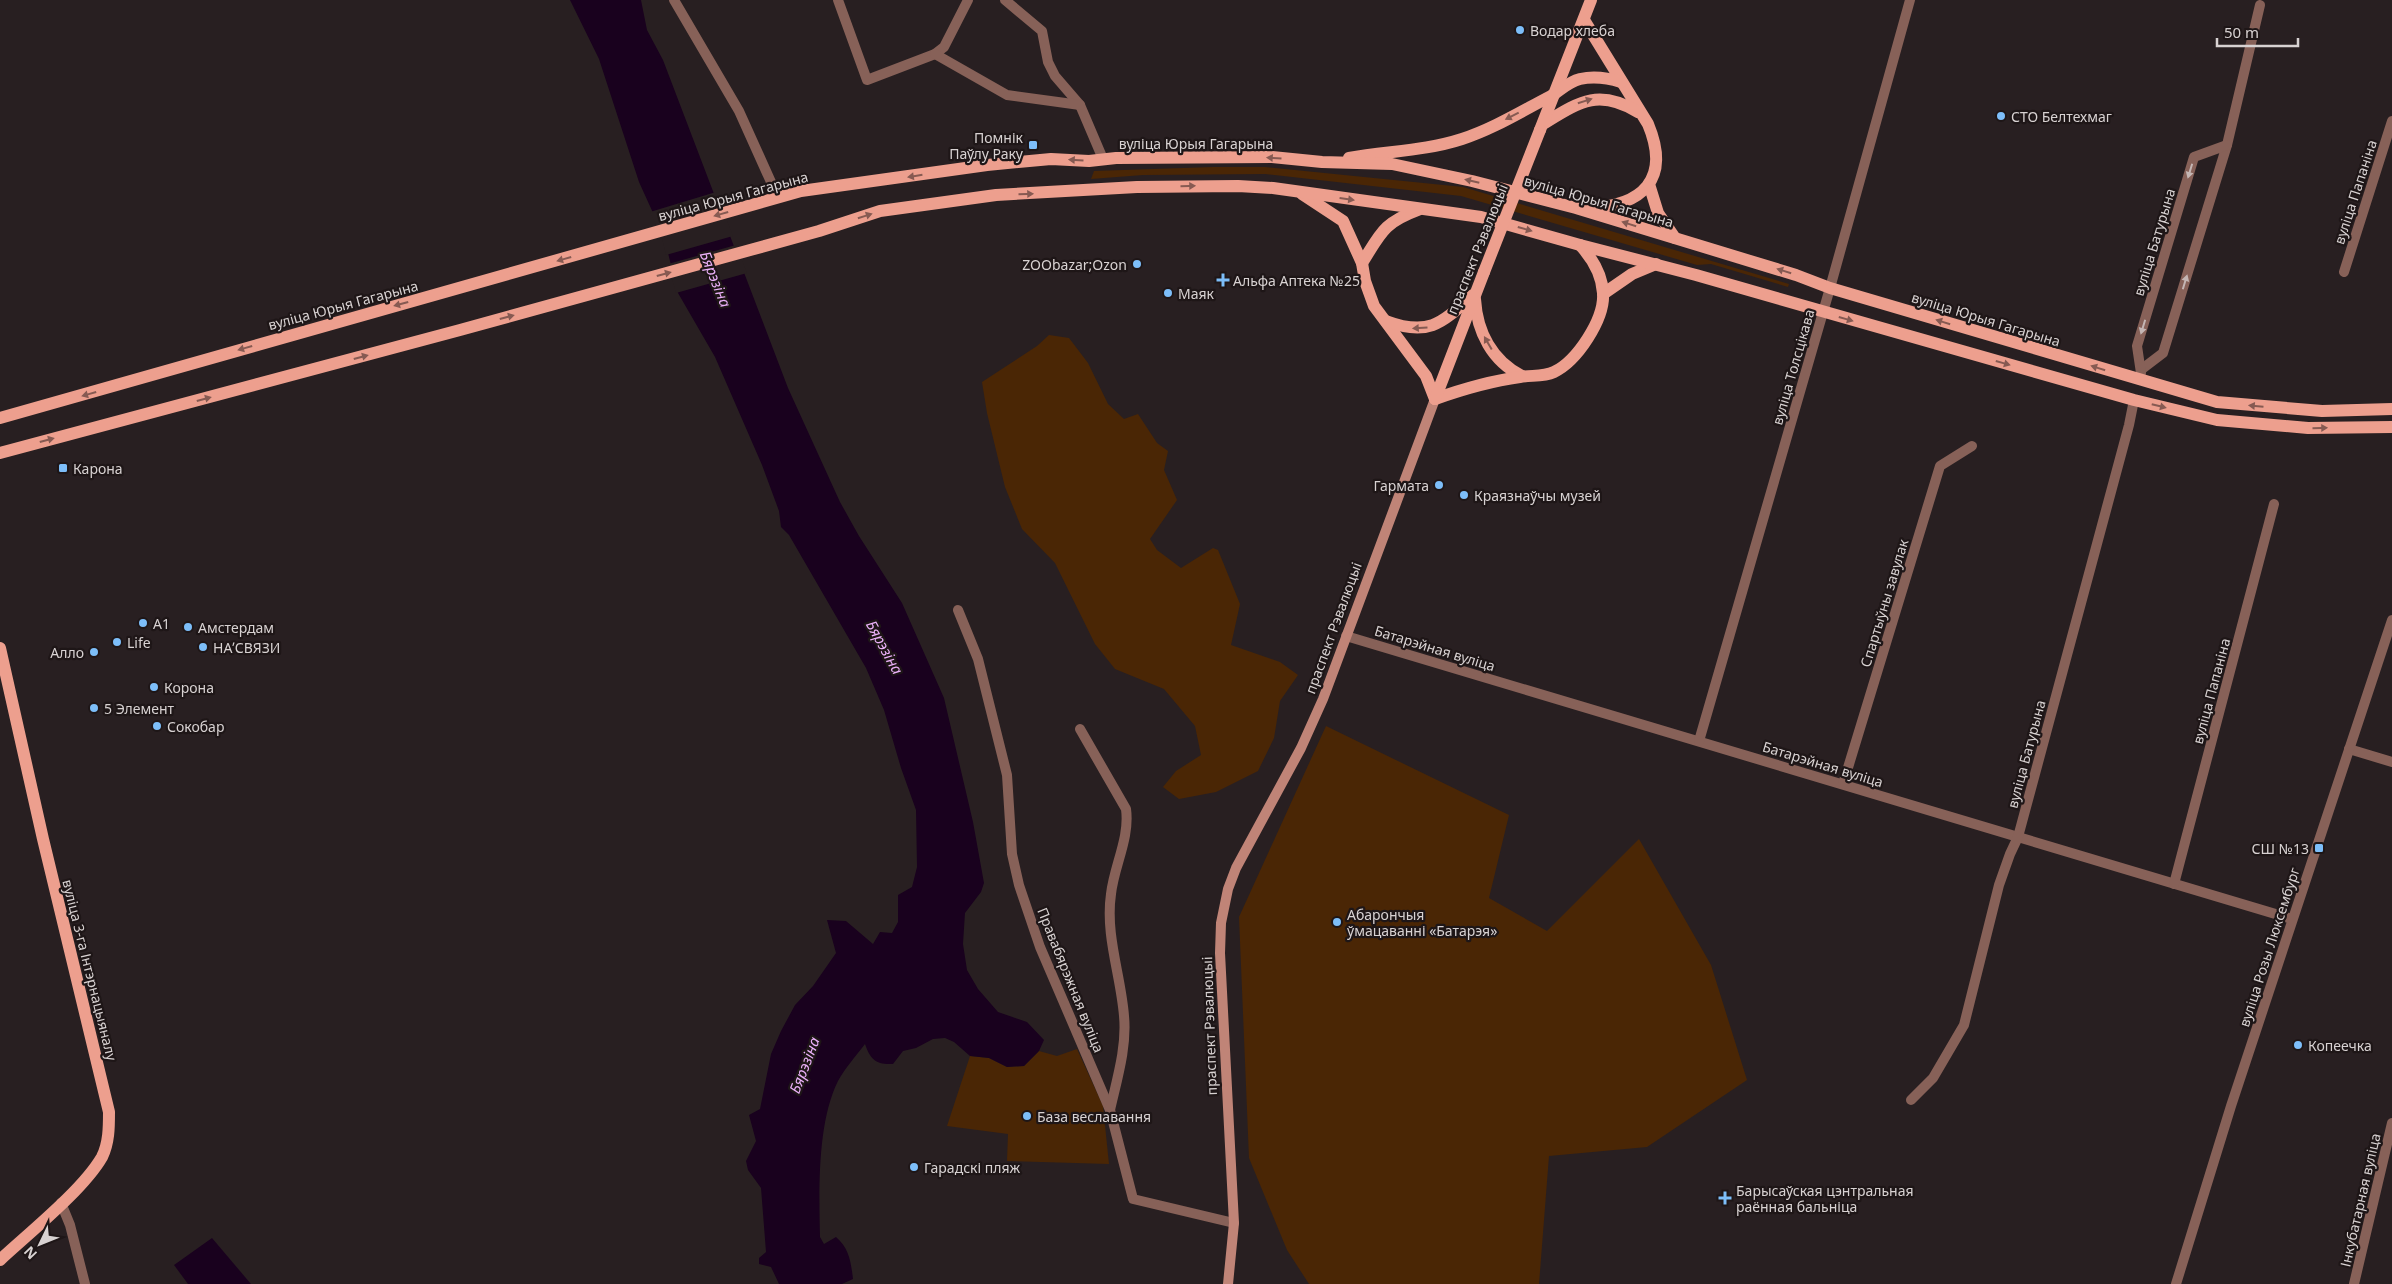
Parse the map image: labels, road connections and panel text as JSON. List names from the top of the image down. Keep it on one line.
{"streets":{"main road":["вуліца Юрыя Гагарына","праспект Рэвалюцыі","вуліца 3-га Інтэрнацыяналу"],"street":["вуліца Папаніна","вуліца Батурына","вуліца Толсцікава","Спартыўны завулак","Батарэйная вуліца","вуліца Розы Люксембург","Правабярэжная вуліца","Інкубатарная вуліца"]},"crossings":[["вуліца Юрыя Гагарына","вуліца Батурына"],["вуліца Юрыя Гагарына","вуліца Толсцікава"],["вуліца Папаніна","Батарэйная вуліца"],["вуліца Батурына","Батарэйная вуліца"],["праспект Рэвалюцыі","Батарэйная вуліца"],["праспект Рэвалюцыі","Правабярэжная вуліца"],["вуліца Толсцікава","Батарэйная вуліца"],["Спартыўны завулак","Батарэйная вуліца"],["Батарэйная вуліца","вуліца Розы Люксембург"]],"water":["Бярэзіна"],"places":{"other":["Водар хлеба","СТО Белтехмаг","ZOObazar;Ozon","Маяк","Гармата","Краязнаўчы музей","A1","Амстердам","Life","НАʼСВЯЗИ","Алло","Корона","5 Элемент","Сокобар","Абарончыя ўмацаванні «Батарэя»","Копеечка","База веславання","Гарадскі пляж"],"transit":["Помнік Паўлу Раку","Карона","СШ №13"],"health":["Альфа Аптека №25","Барысаўская цэнтральная раённая бальніца"]},"scale_bar":"50 m","north":"bottom left"}
